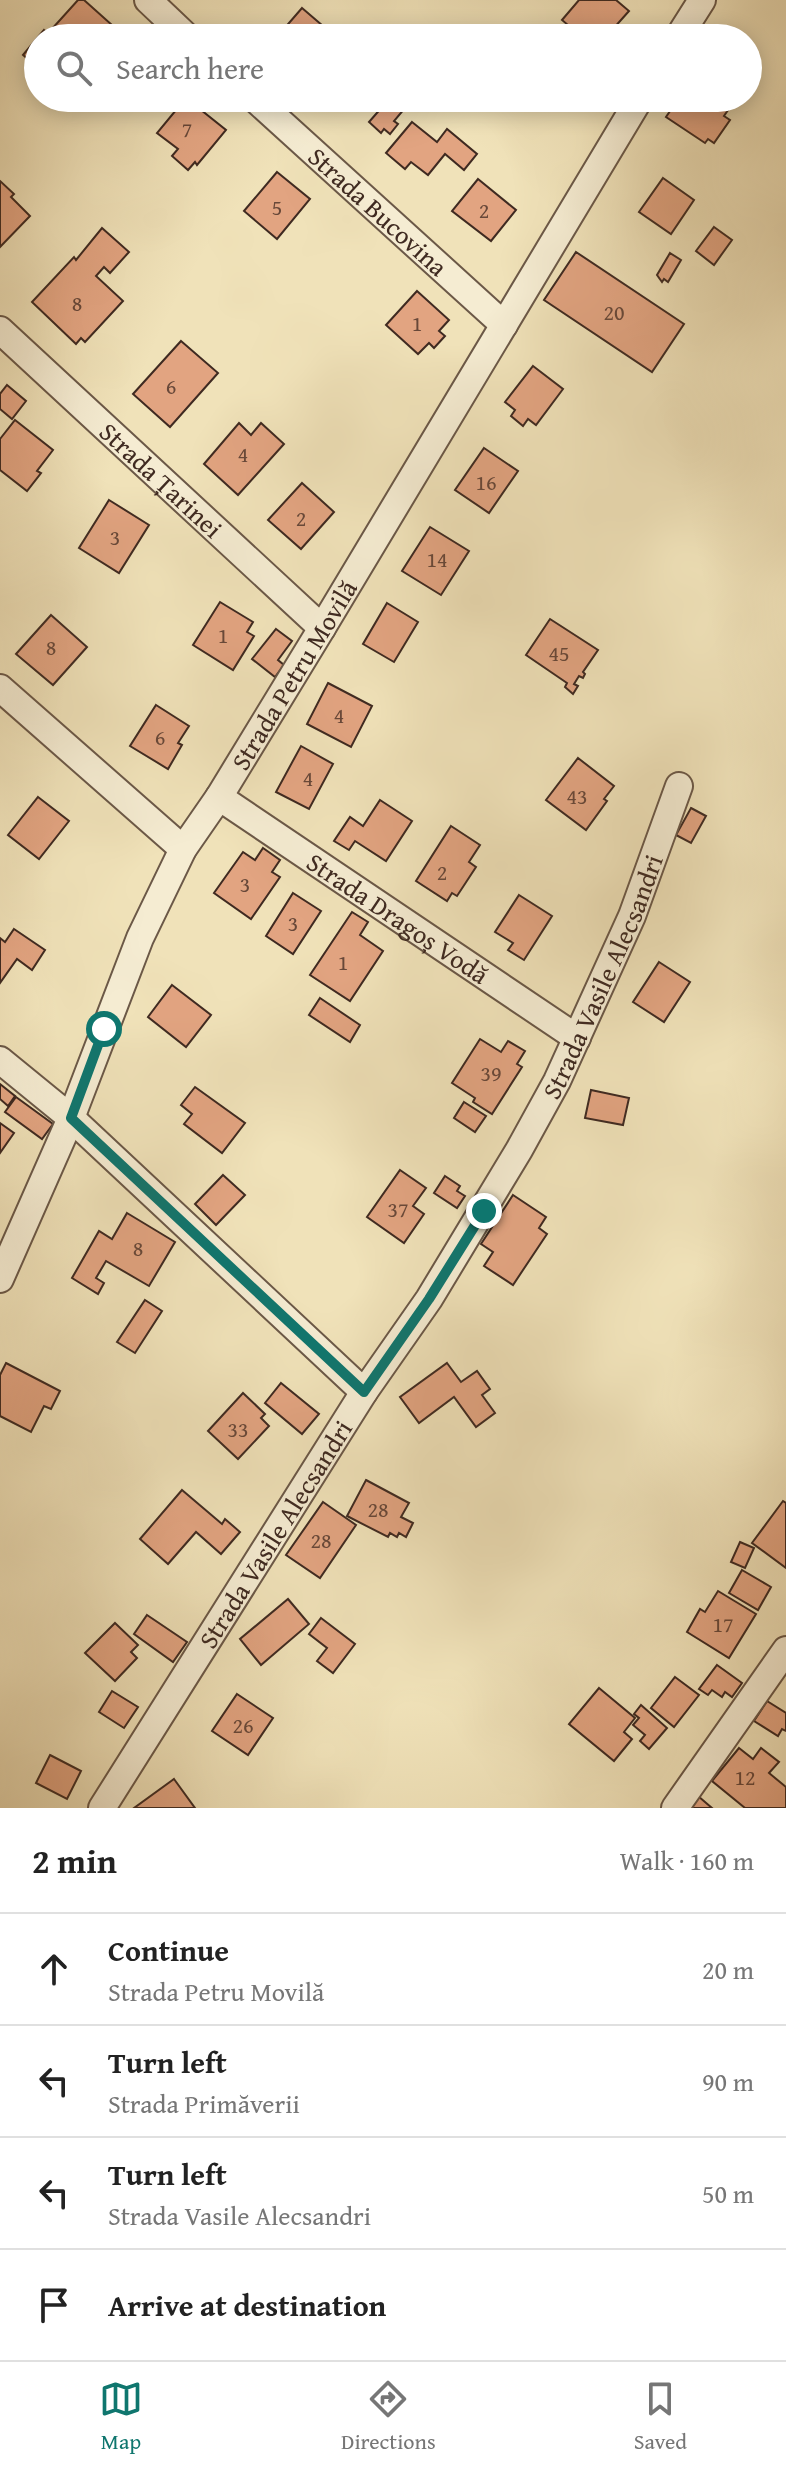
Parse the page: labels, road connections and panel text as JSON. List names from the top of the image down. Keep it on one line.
{"streets":{"street":["Strada Bucovina","Strada Țarinei","Strada Petru Movilă","Strada Dragoș Vodă","Strada Vasile Alecsandri"]},"crossings":[["Strada Bucovina","Strada Petru Movilă"],["Strada Țarinei","Strada Petru Movilă"],["Strada Petru Movilă","Strada Dragoș Vodă"],["Strada Dragoș Vodă","Strada Vasile Alecsandri"]],"house_numbers":["7","5","2","8","20","1","6","4","16","2","3","14","1","8","45","4","6","4","43","2","3","3","1","39","37","8","33","28","28","17","26","12"],"page":{"search":"Search here","heading":["2 min","Walk · 160 m"],"list":[["Continue","Strada Petru Movilă","20 m"],["Turn left","Strada Primăverii","90 m"],["Turn left","Strada Vasile Alecsandri","50 m"],"Arrive at destination"],"nav":["Map","Directions","Saved"]}}
